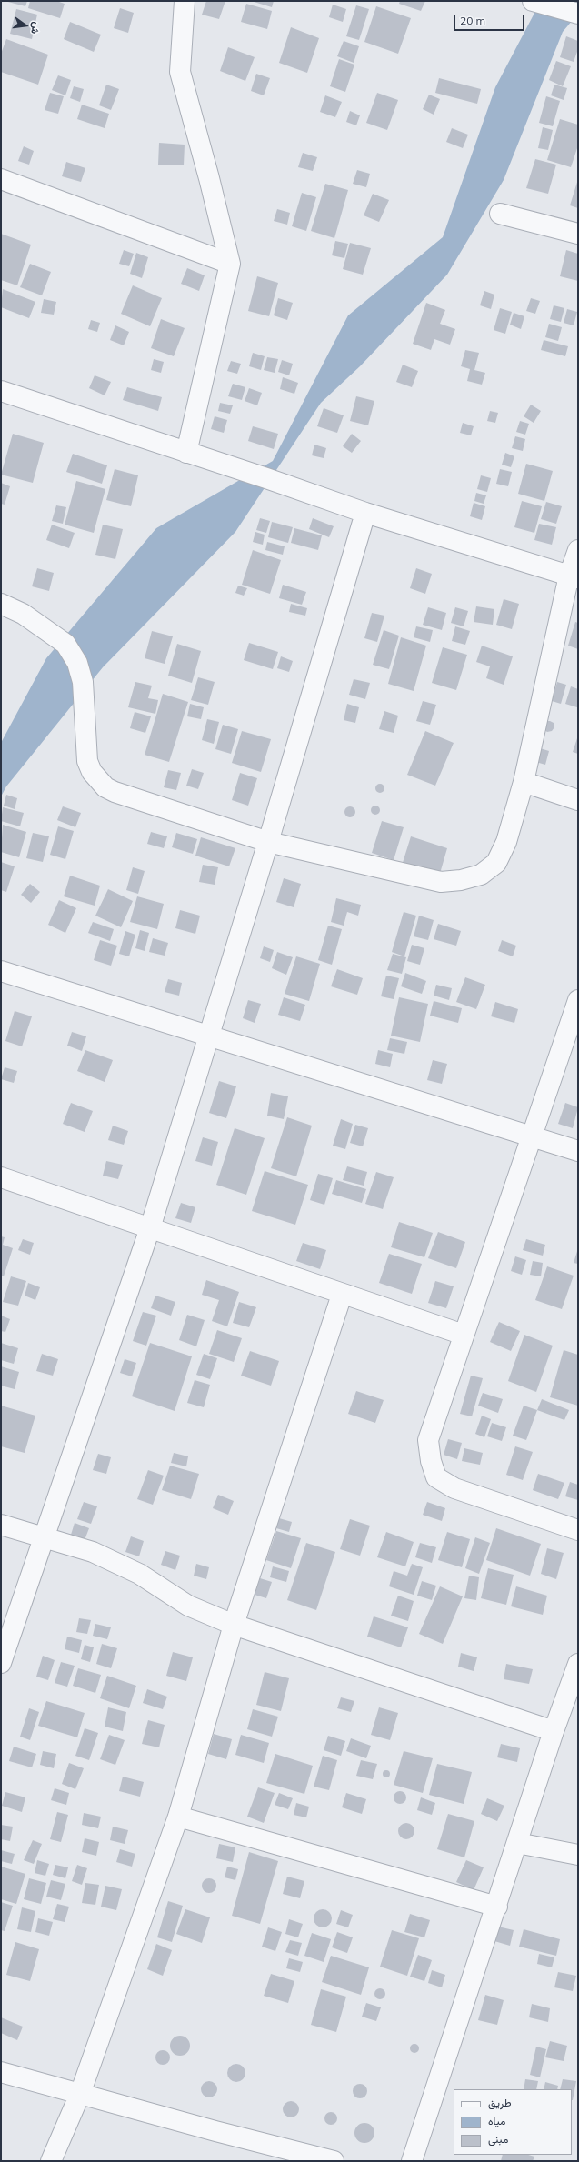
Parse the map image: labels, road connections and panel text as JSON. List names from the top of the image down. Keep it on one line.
{"legend":["طريق","مياه","مبنى"],"scale_bar":"20 m","north":"right"}
